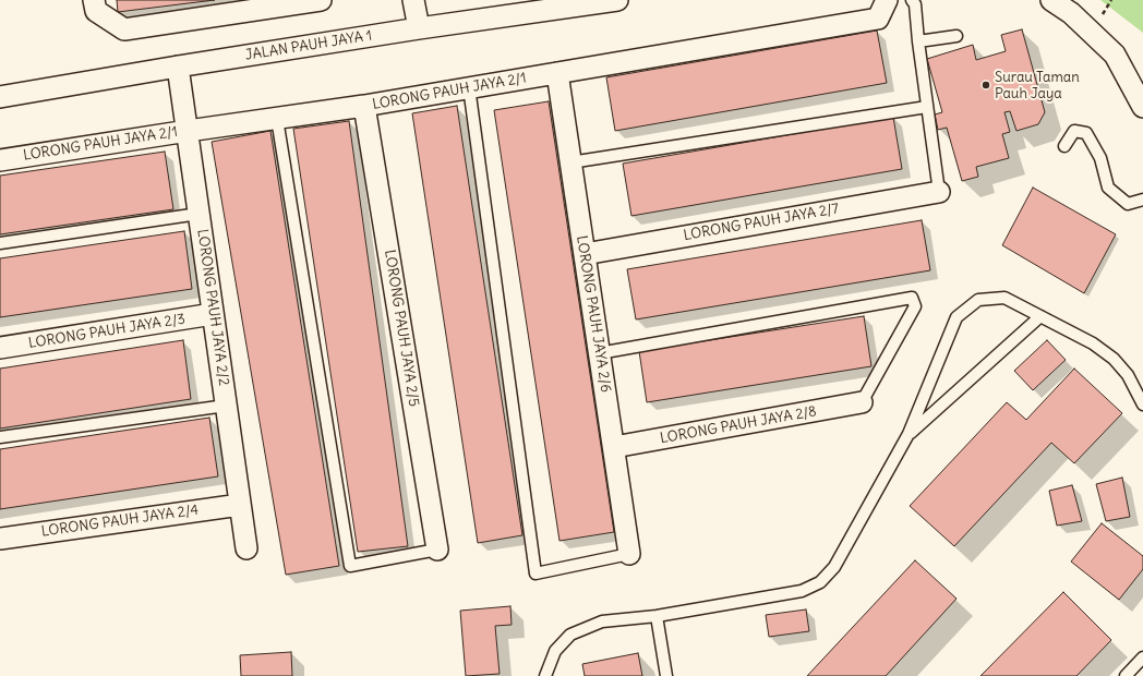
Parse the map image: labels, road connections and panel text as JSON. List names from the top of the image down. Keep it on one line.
{"streets":{"street":["JALAN PAUH JAYA 1","LORONG PAUH JAYA 2/1","LORONG PAUH JAYA 2/7","LORONG PAUH JAYA 2/2","LORONG PAUH JAYA 2/6","LORONG PAUH JAYA 2/5","LORONG PAUH JAYA 2/3","LORONG PAUH JAYA 2/8","LORONG PAUH JAYA 2/4"]},"crossings":[["JALAN PAUH JAYA 1","LORONG PAUH JAYA 2/2"],["LORONG PAUH JAYA 2/1","LORONG PAUH JAYA 2/2"],["LORONG PAUH JAYA 2/1","LORONG PAUH JAYA 2/6"],["LORONG PAUH JAYA 2/1","LORONG PAUH JAYA 2/5"],["LORONG PAUH JAYA 2/7","LORONG PAUH JAYA 2/6"],["LORONG PAUH JAYA 2/2","LORONG PAUH JAYA 2/3"],["LORONG PAUH JAYA 2/2","LORONG PAUH JAYA 2/4"],["LORONG PAUH JAYA 2/6","LORONG PAUH JAYA 2/8"]],"places":["Surau Taman Pauh Jaya"]}
